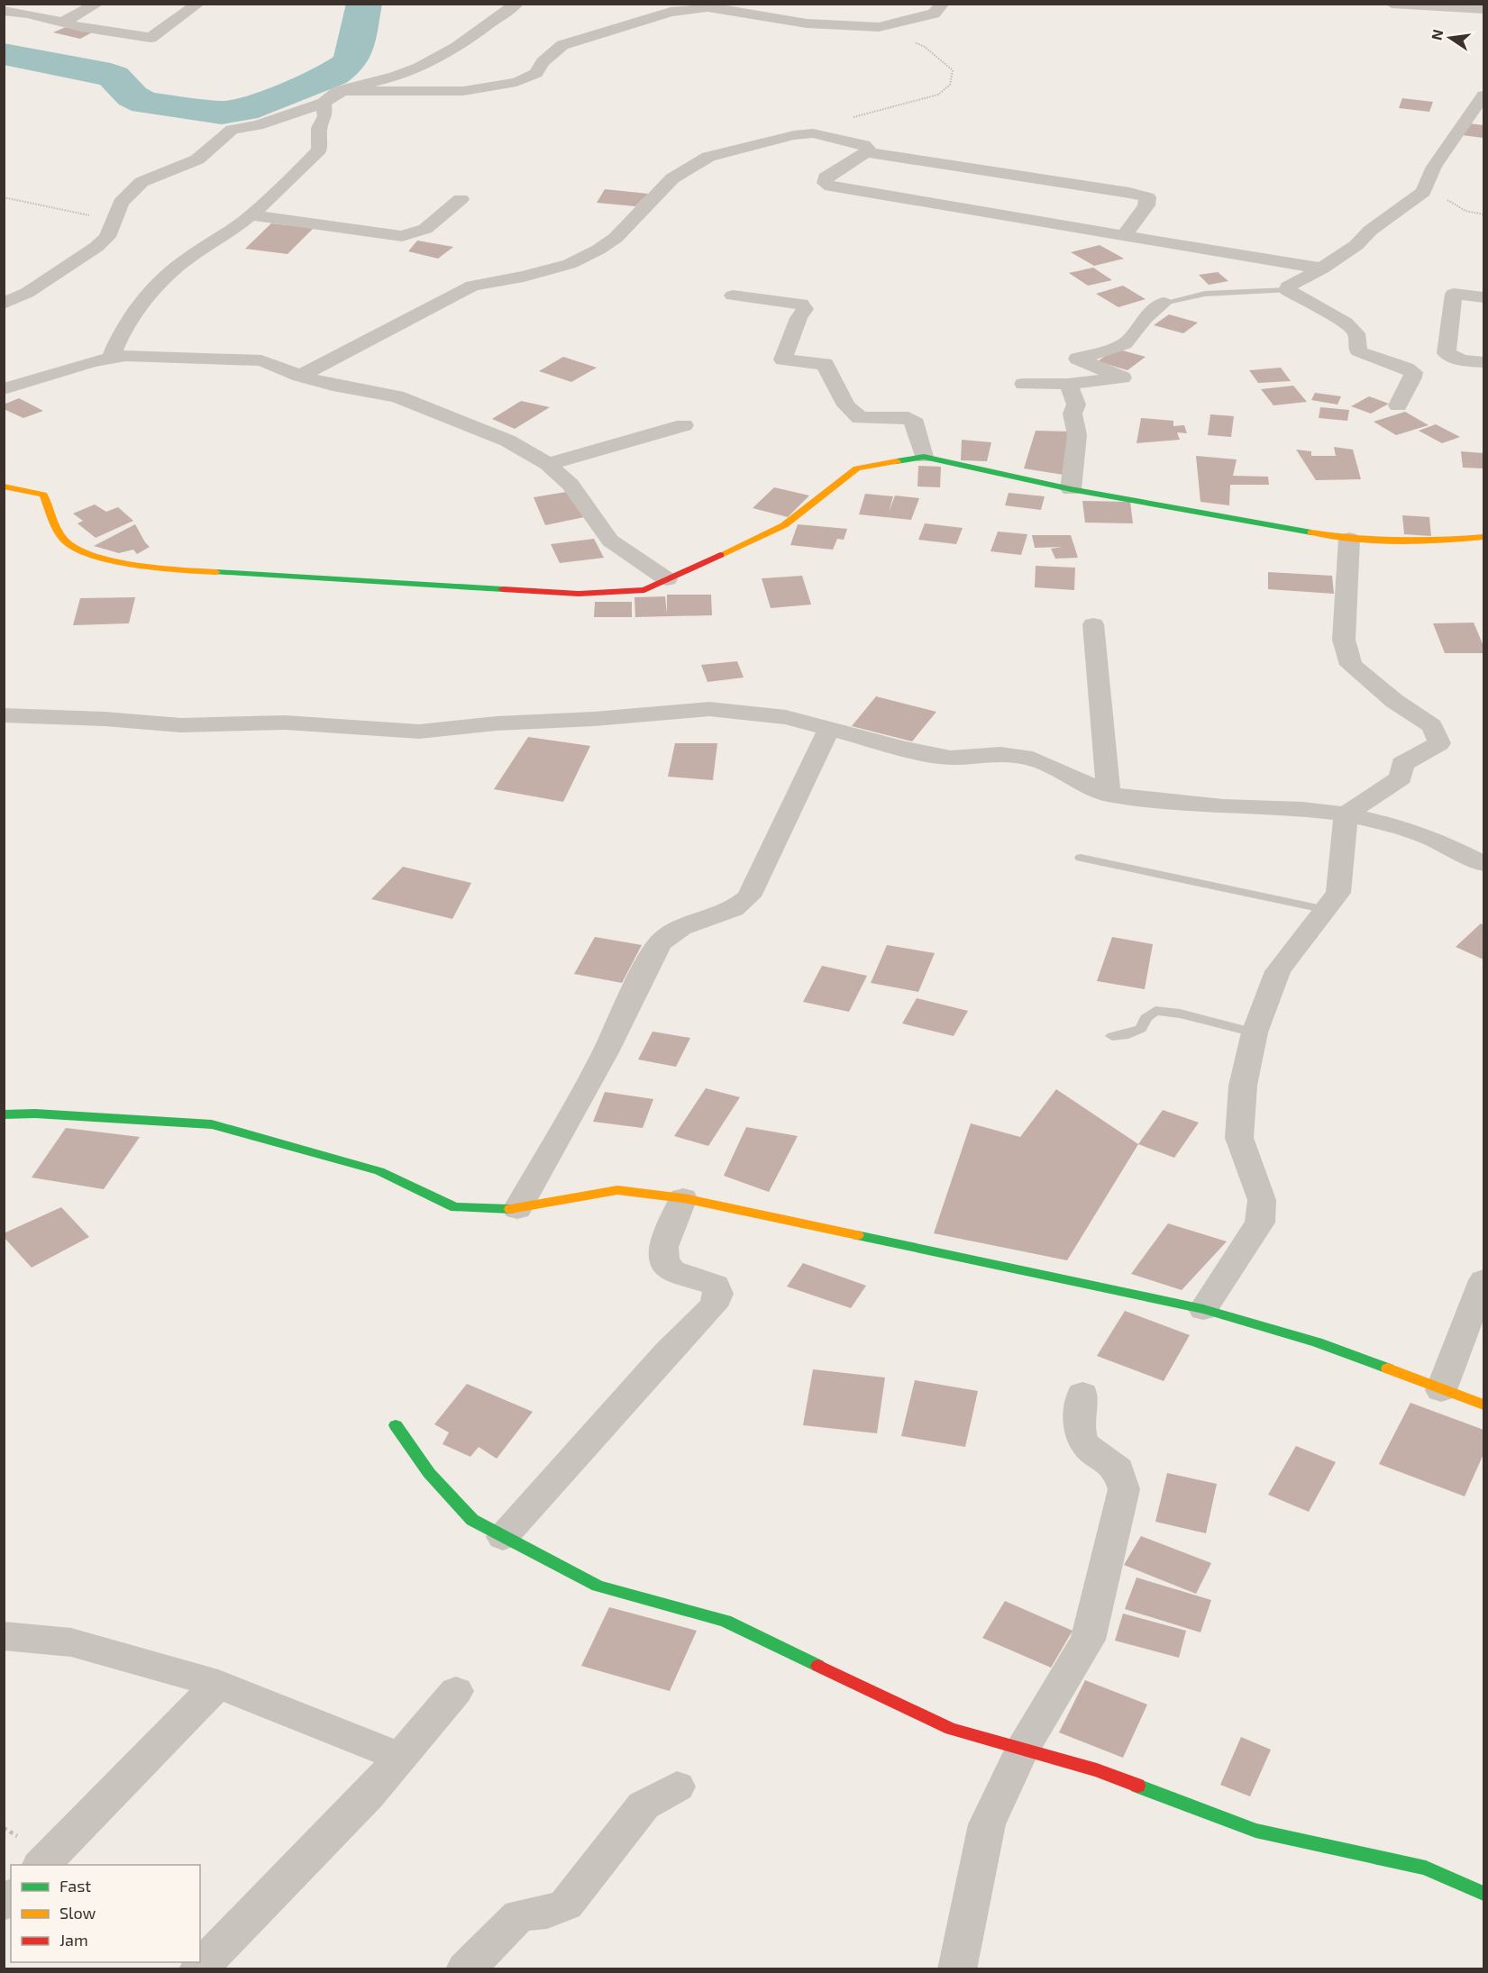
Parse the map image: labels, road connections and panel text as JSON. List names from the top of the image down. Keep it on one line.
{"legend":["Fast","Slow","Jam"],"north":"left"}
